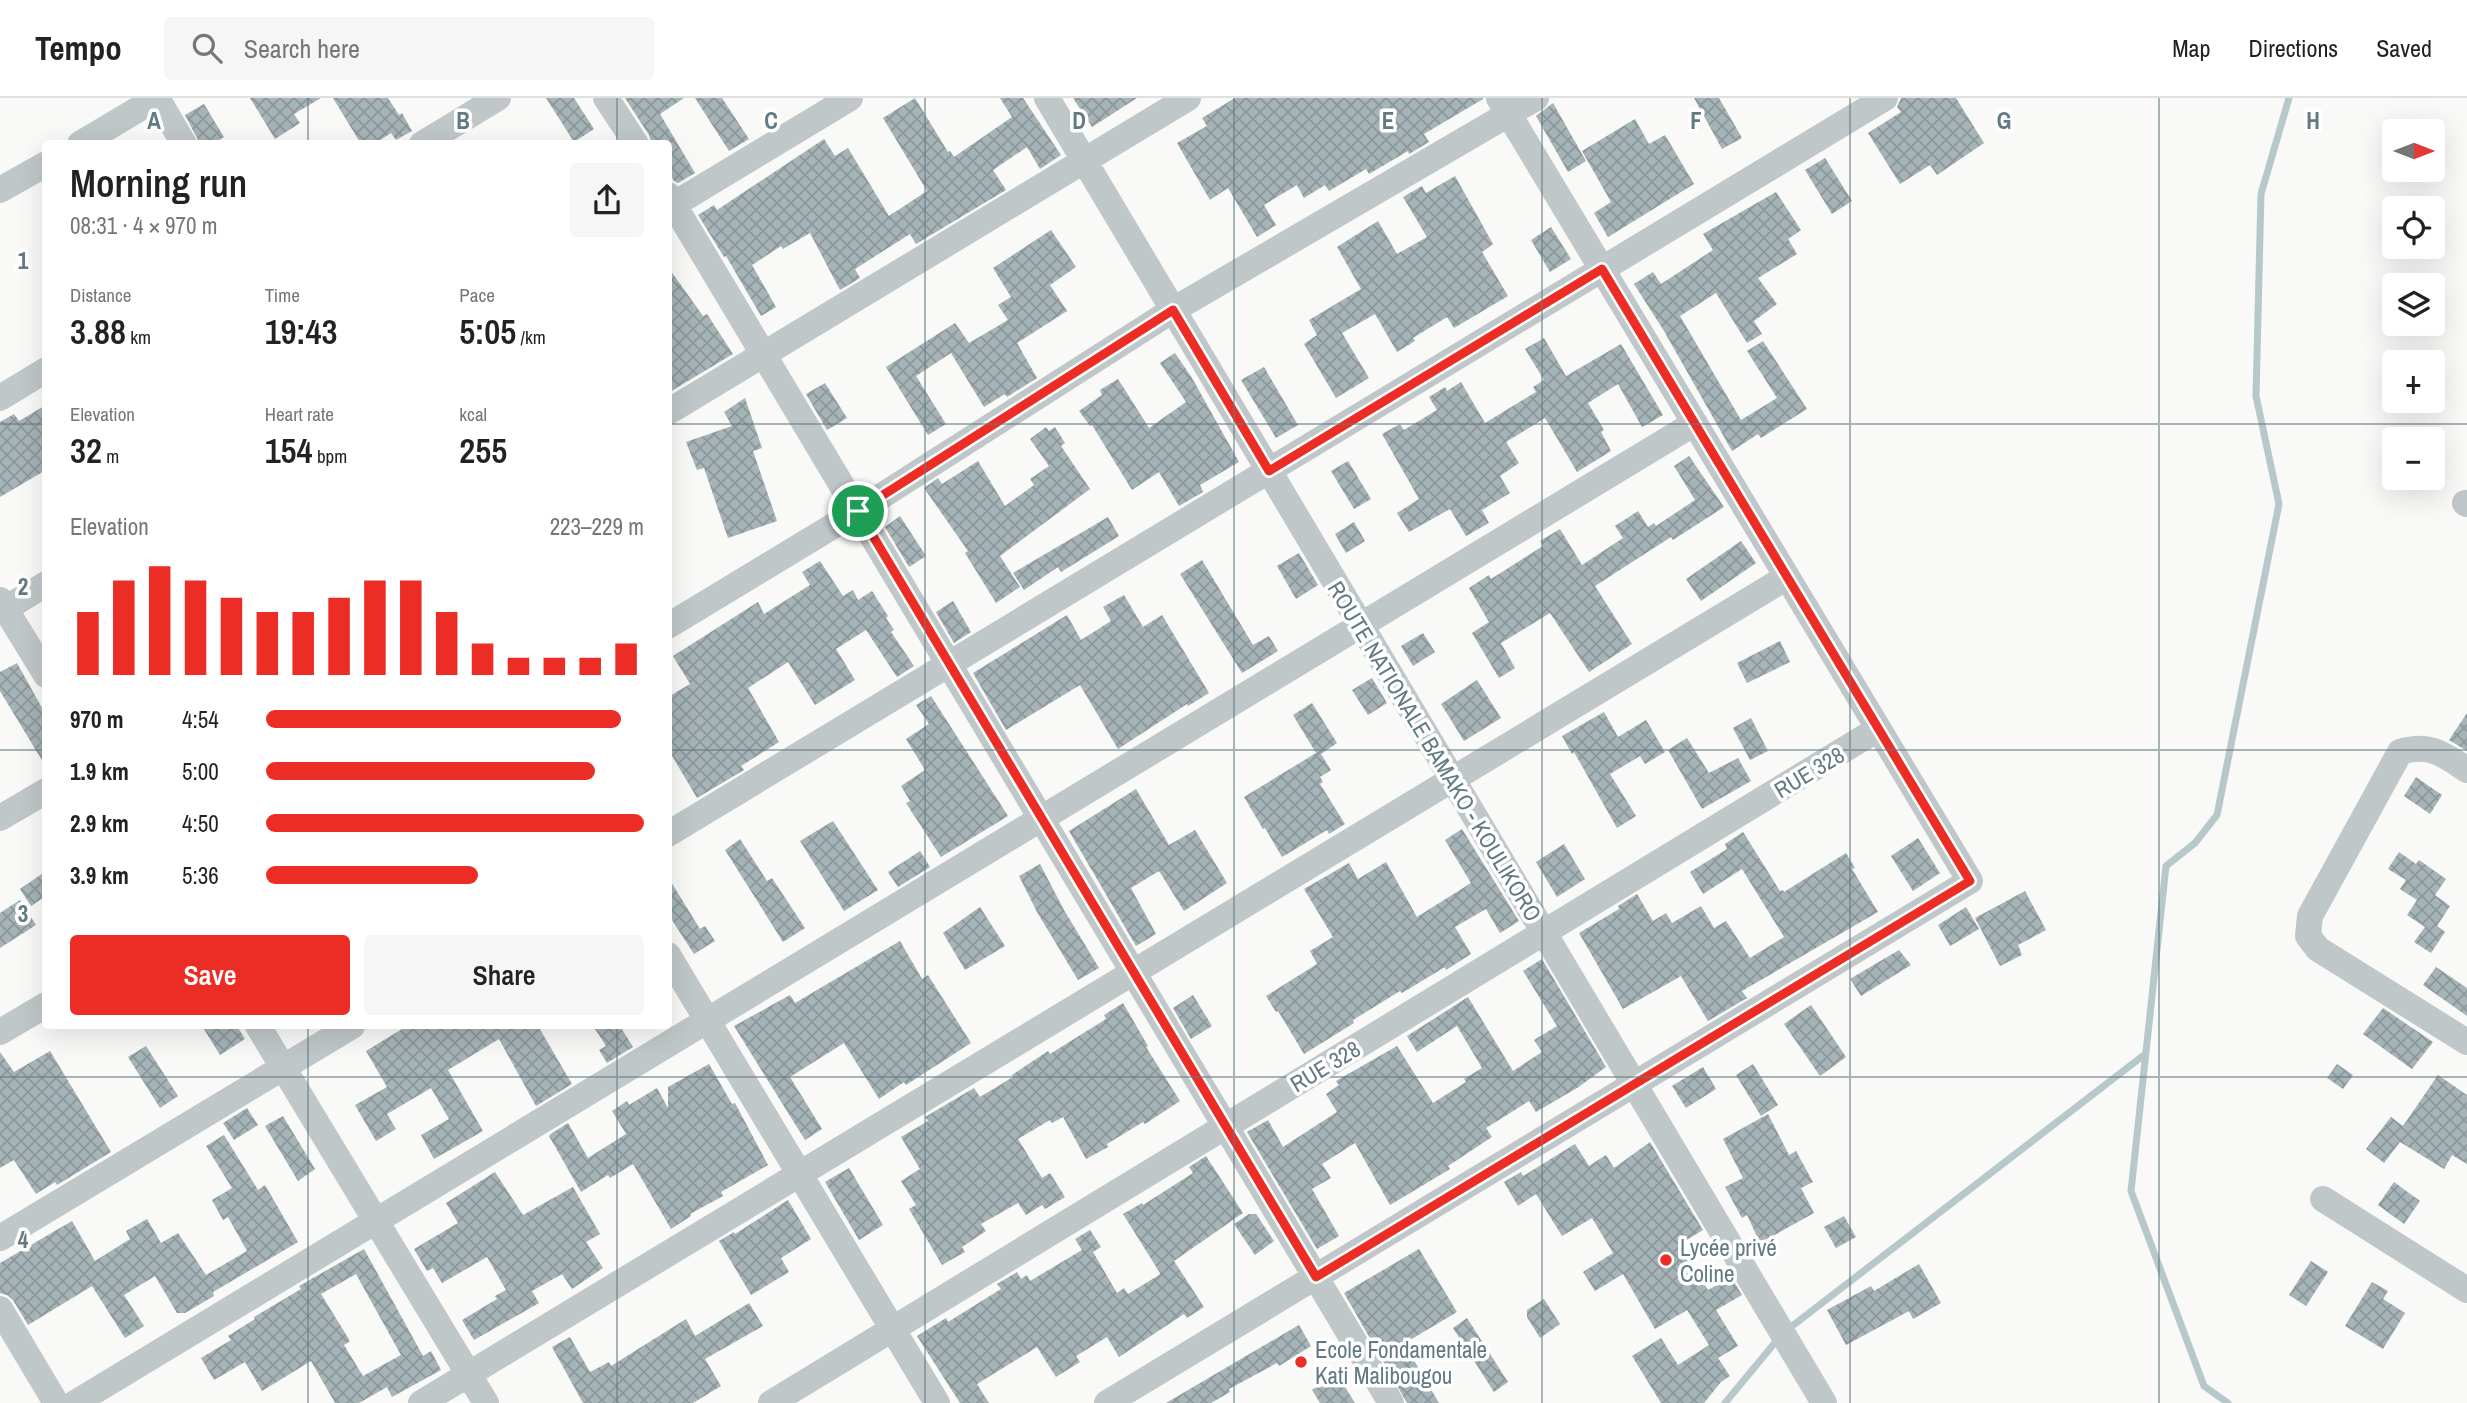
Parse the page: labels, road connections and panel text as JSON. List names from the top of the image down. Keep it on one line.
{"streets":{"street":["ROUTE NATIONALE BAMAKO - KOULIKORO","RUE 328"]},"crossings":[["ROUTE NATIONALE BAMAKO - KOULIKORO","RUE 328"]],"places":["Lycée privé Coline","Ecole Fondamentale Kati Malibougou"],"north":"right","page":{"header":"Tempo","search":"Search here","nav":["Map","Directions","Saved"],"map_buttons":["+","−"],"heading":["Morning run","08:31 · 4 × 970 m"],"stats":[["Distance","3.88 km"],["Time","19:43"],["Pace","5:05 /km"],["Elevation","32 m"],["Heart rate","154 bpm"],["kcal","255"]],"chart":["Elevation","223–229 m"],"list":[{"name":"970 m","note":"4:54"},{"name":"1.9 km","note":"5:00"},{"name":"2.9 km","note":"4:50"},{"name":"3.9 km","note":"5:36"}],"buttons":["Save","Share"]},"grid":{"columns":["A","B","C","D","E","F","G","H"],"rows":["1","2","3","4"]}}
